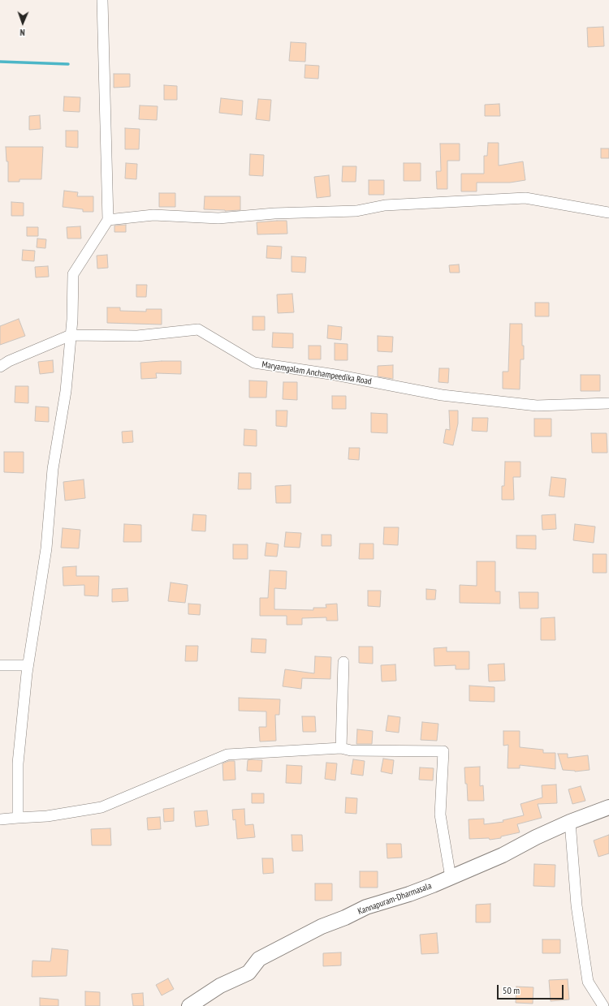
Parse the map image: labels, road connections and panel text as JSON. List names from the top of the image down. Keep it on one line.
{"streets":{"main road":["Kannapuram-Dharmasala"],"street":["Maryamgalam Anchampeedika Road"]},"scale_bar":"50 m","north":"bottom"}
